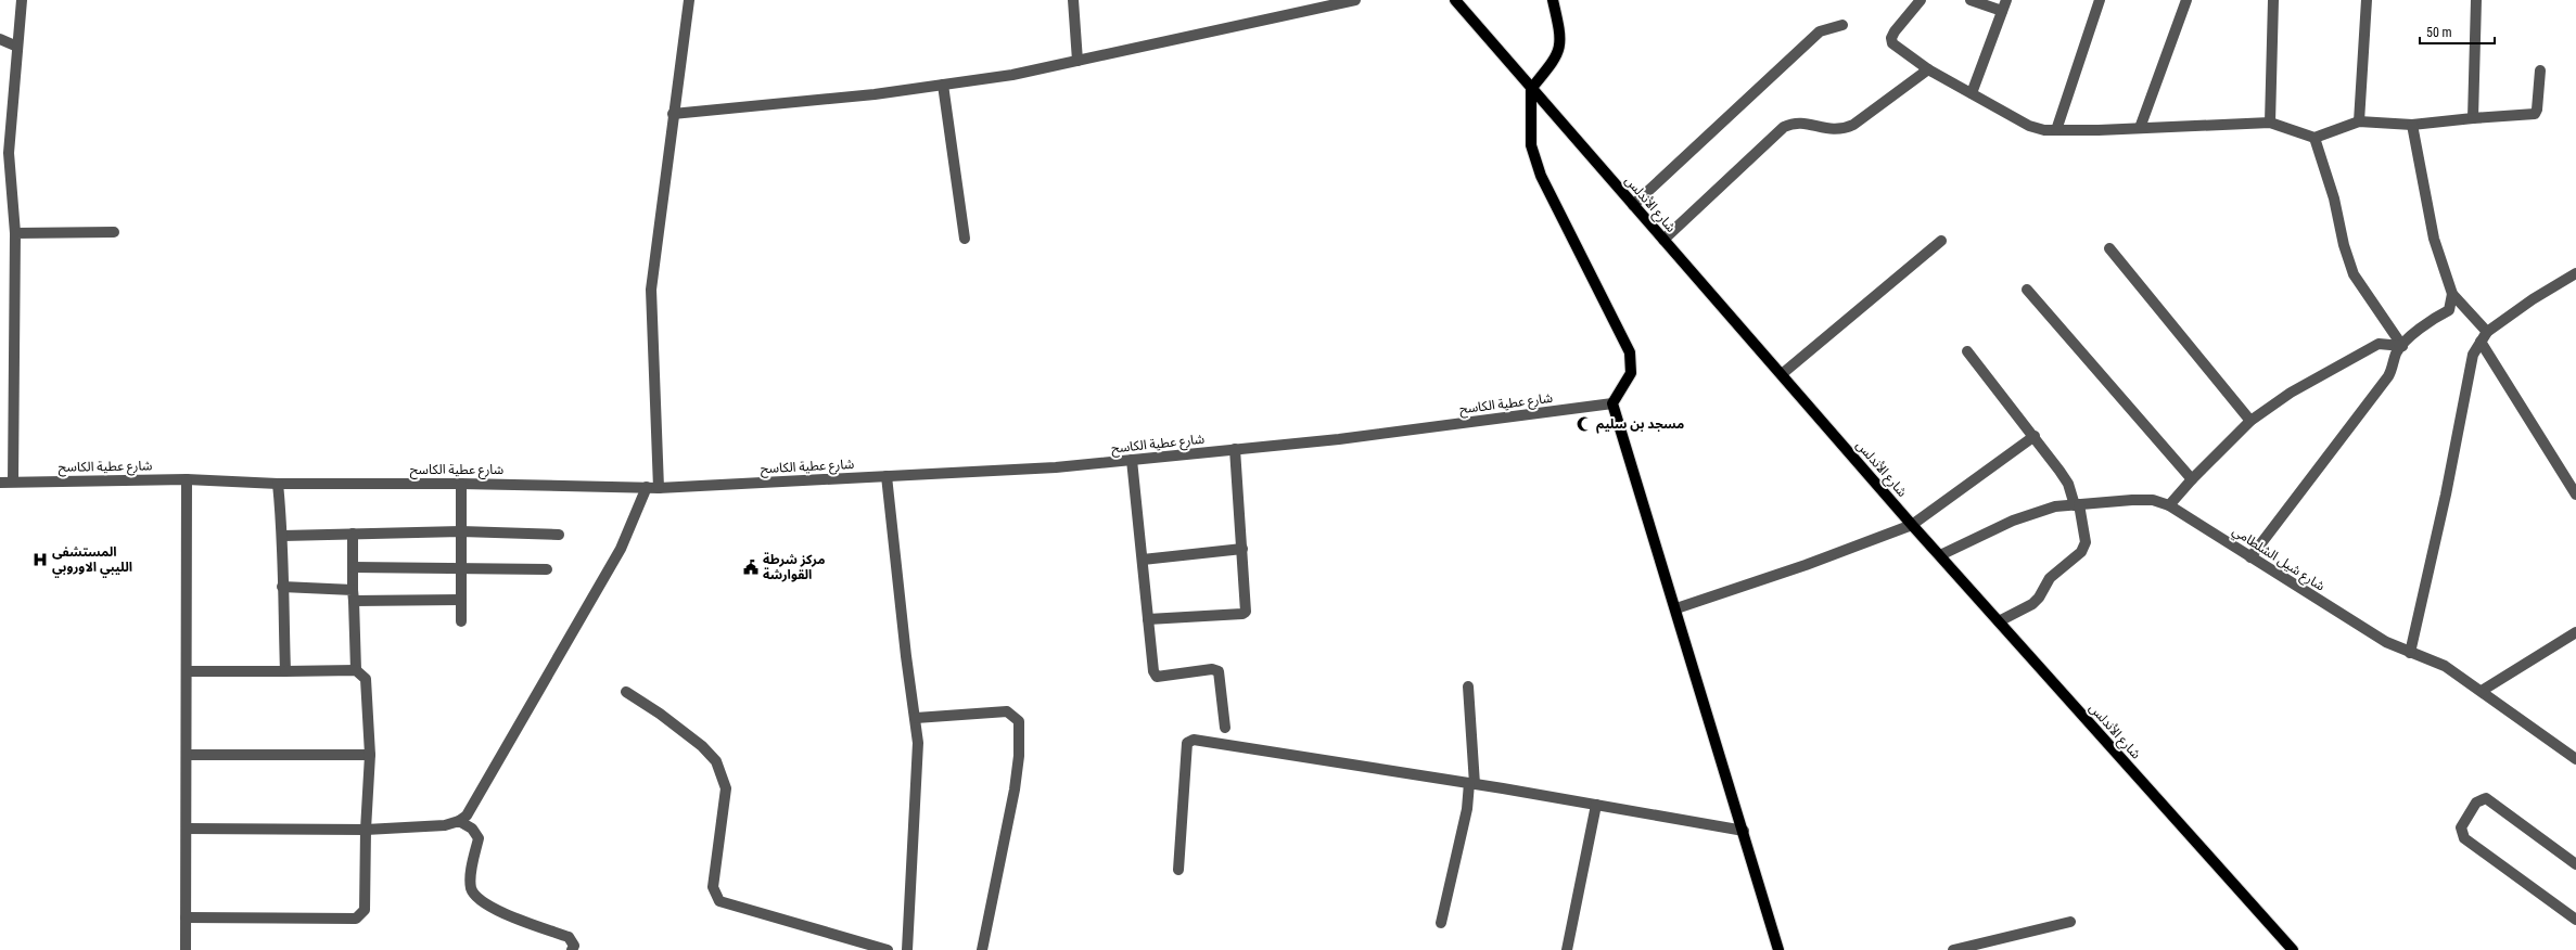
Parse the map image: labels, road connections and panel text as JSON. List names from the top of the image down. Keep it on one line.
{"streets":{"main road":["شارع الأندلس"],"street":["شارع عطية الكاسح","شارع شيل الشلطامي"]},"crossings":[["شارع الأندلس","شارع شيل الشلطامي"]],"places":{"mosque":["مسجد بن سليم"],"hospital":["المستشفی الليبي الاوروبي"],"public building":["مركز شرطة القوارشة"]},"scale_bar":"50 m"}
